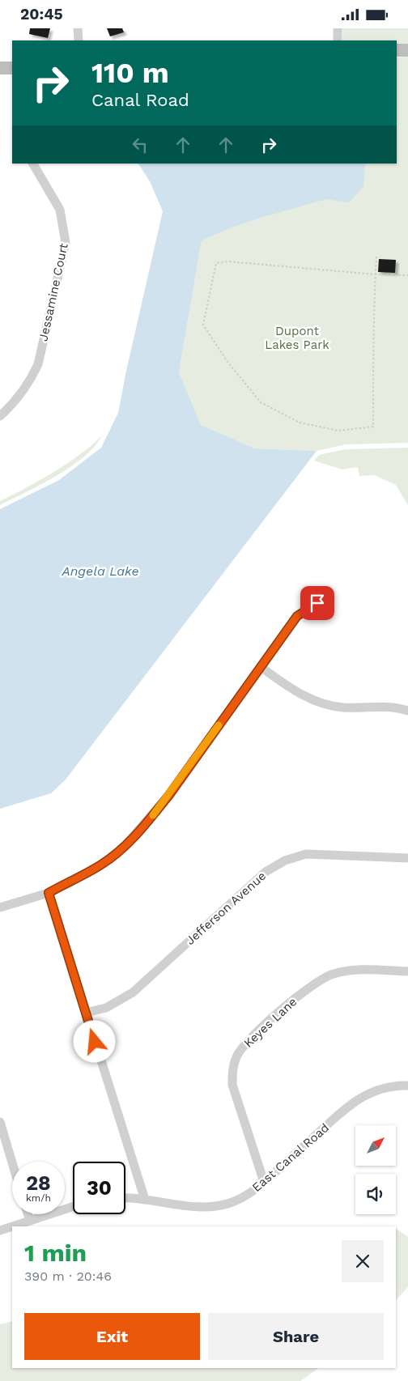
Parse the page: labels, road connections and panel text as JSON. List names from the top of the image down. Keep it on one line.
{"streets":{"street":["Jessamine Court","Jefferson Avenue","Keyes Lane","East Canal Road"]},"crossings":[["Keyes Lane","East Canal Road"]],"water":["Angela Lake"],"parks":["Dupont Lakes Park"],"north":"top right","page":{"status":"20:45","turn":["110 m","Canal Road"],"speed":"28 km/h","limit":"30","heading":["1 min","390 m · 20:46"],"buttons":["Exit","Share"]}}
